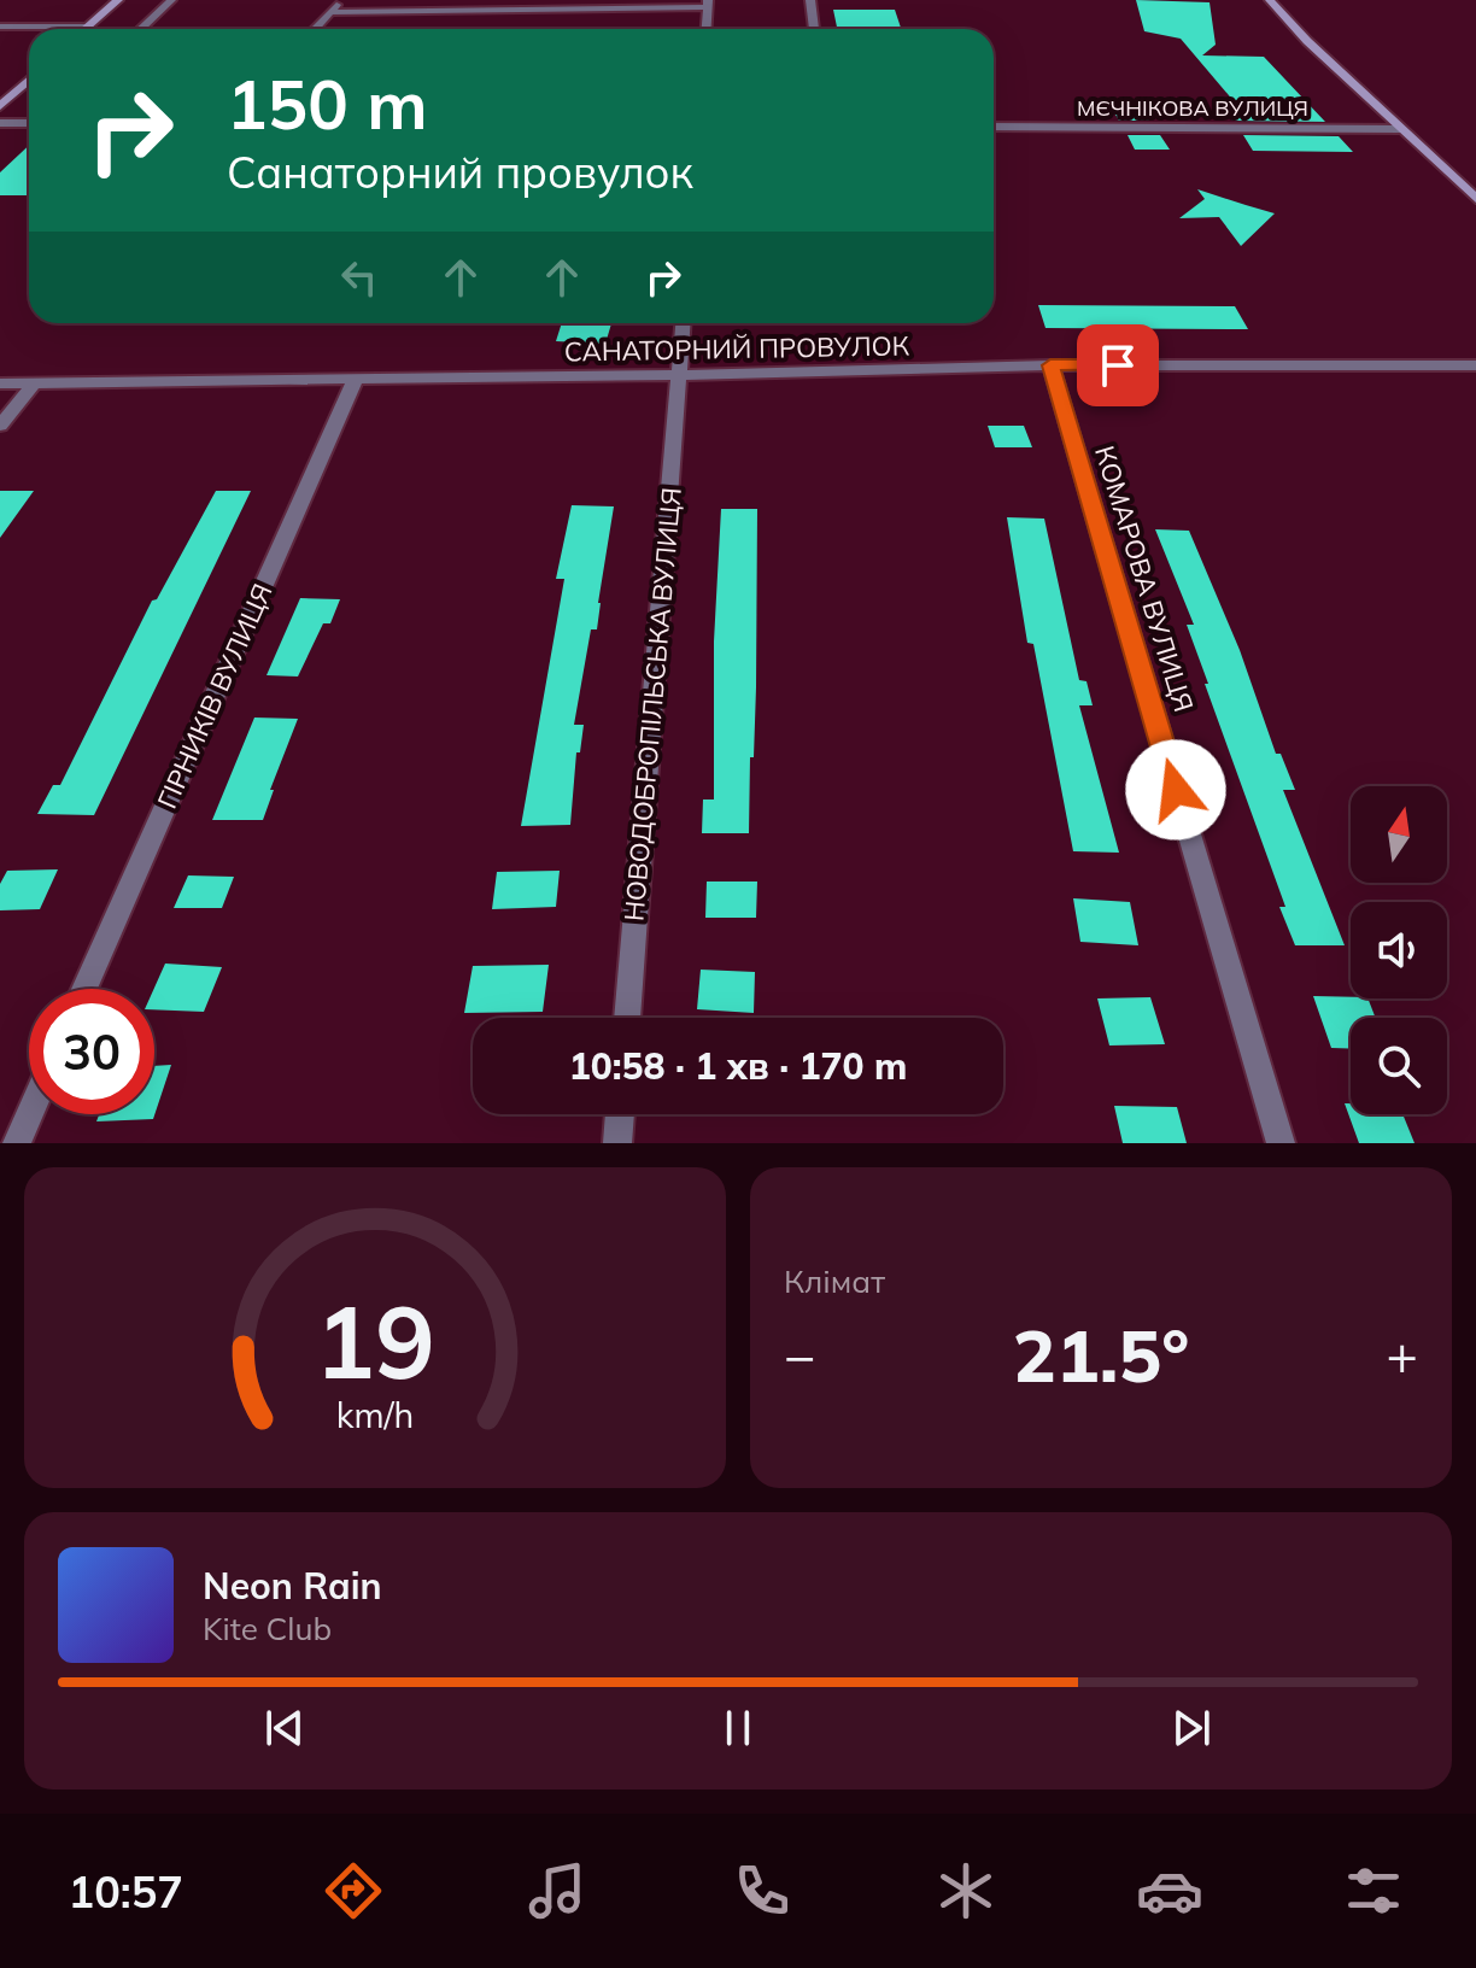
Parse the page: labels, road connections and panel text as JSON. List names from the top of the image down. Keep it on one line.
{"streets":{"street":["МЄЧНІКОВА ВУЛИЦЯ","САНАТОРНИЙ ПРОВУЛОК","КОМАРОВА ВУЛИЦЯ","ГІРНИКІВ ВУЛИЦЯ","НОВОДОБРОПІЛЬСЬКА ВУЛИЦЯ"]},"crossings":[["САНАТОРНИЙ ПРОВУЛОК","КОМАРОВА ВУЛИЦЯ"],["САНАТОРНИЙ ПРОВУЛОК","ГІРНИКІВ ВУЛИЦЯ"],["САНАТОРНИЙ ПРОВУЛОК","НОВОДОБРОПІЛЬСЬКА ВУЛИЦЯ"]],"north":"top","page":{"turn":["150 m","Санаторний провулок"],"limit":"30","trip":"10:58 · 1 хв · 170 m","tile":"Клімат","heat":["−","21.5°","+"],"song":["Neon Rain","Kite Club"],"tabs":"10:57","gauge":["19","km/h"]}}
